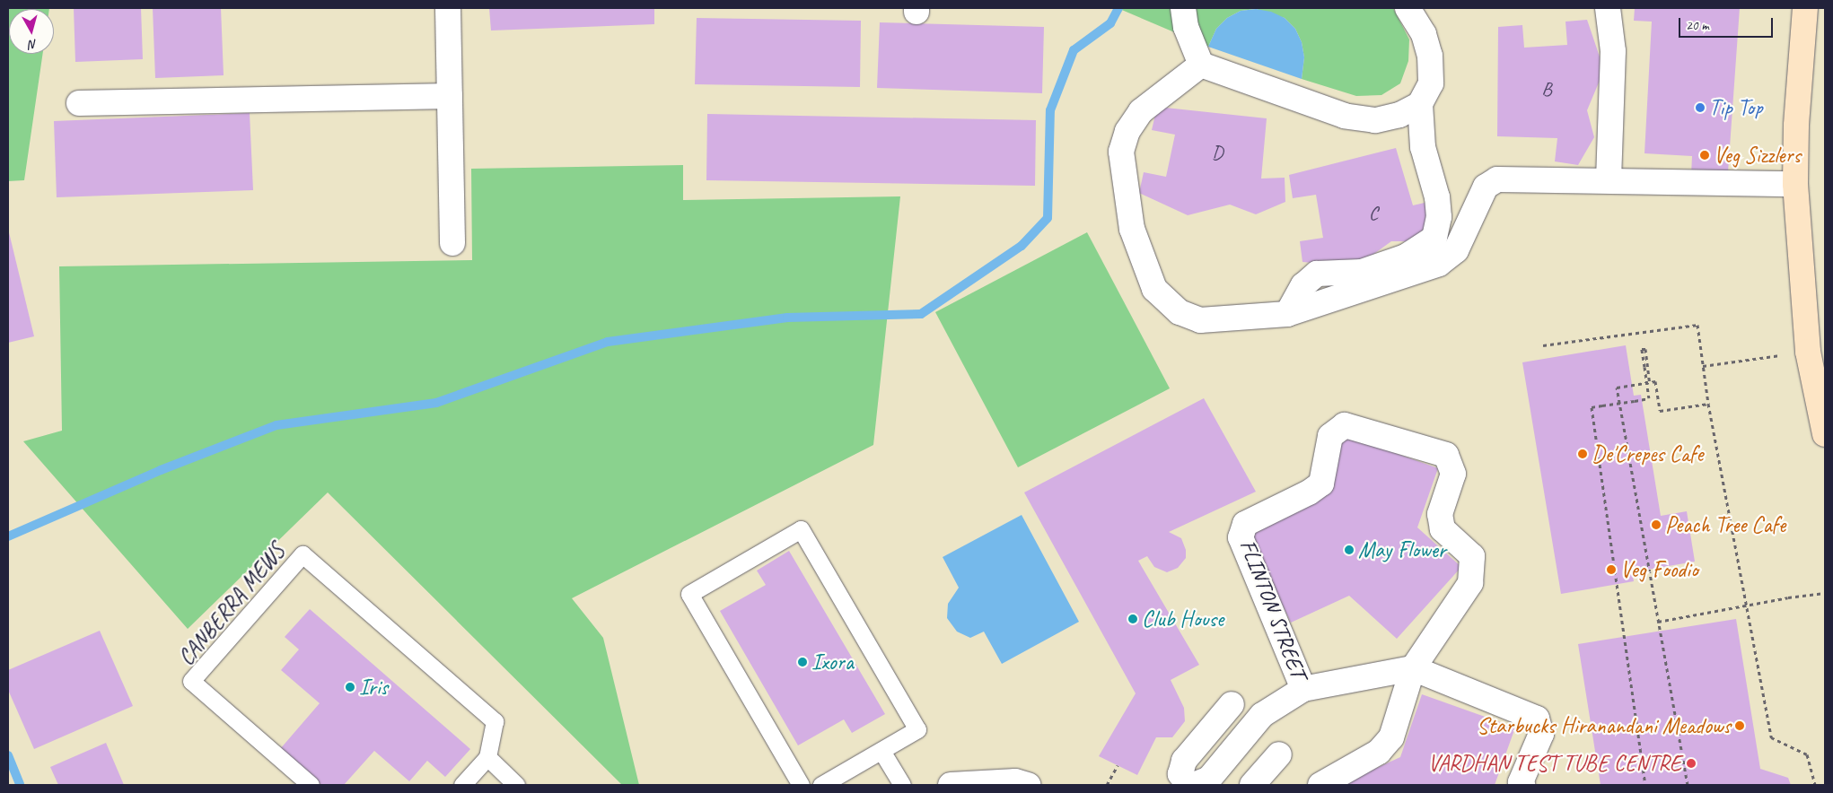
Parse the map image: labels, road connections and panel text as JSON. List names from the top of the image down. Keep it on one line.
{"streets":{"street":["FLINTON STREET"],"lane":["CANBERRA MEWS"]},"places":["Tip Top","Veg Sizzlers","De'Crepes Cafe","Peach Tree Cafe","May Flower","Veg Foodio","Club House","Ixora","Iris","Starbucks Hiranandani Meadows","VARDHAN TEST TUBE CENTRE"],"house_numbers":["B","D","C"],"scale_bar":"20 m","north":"bottom"}
